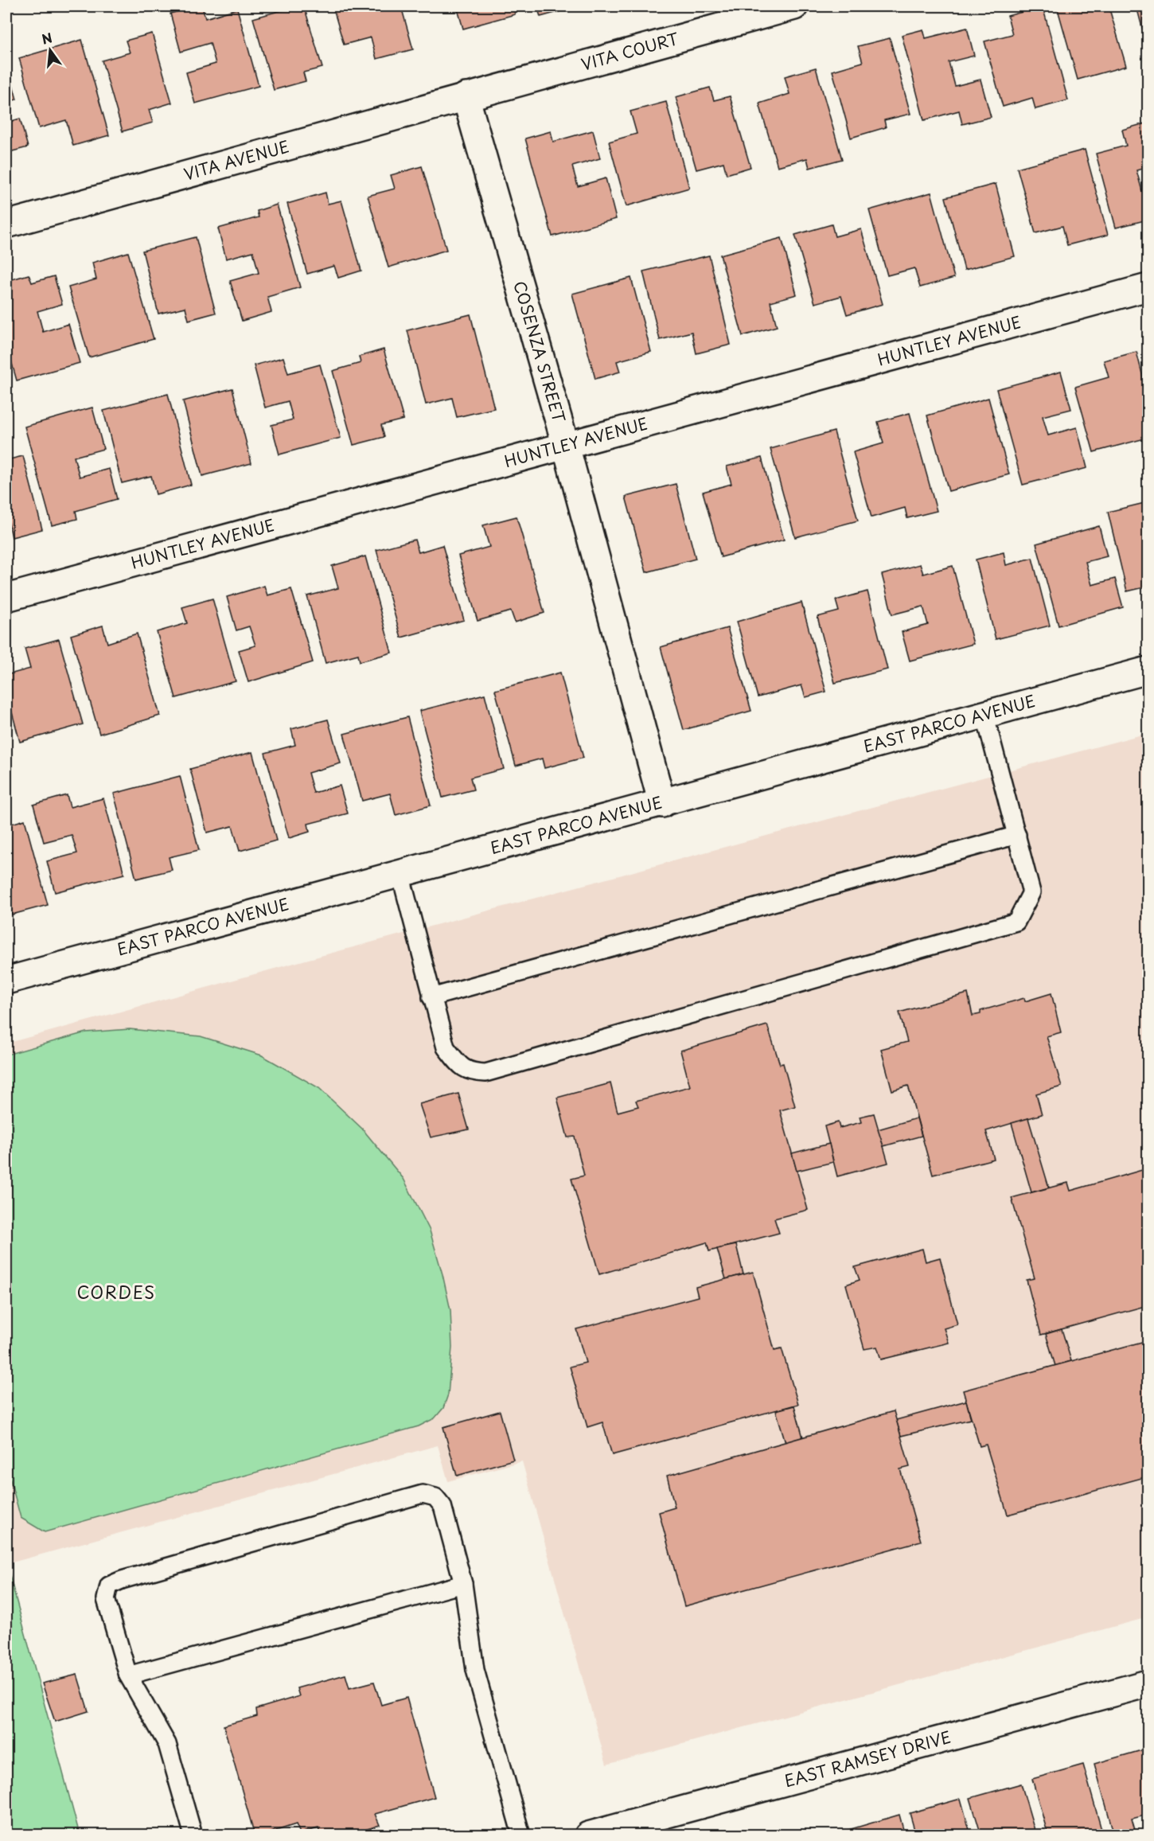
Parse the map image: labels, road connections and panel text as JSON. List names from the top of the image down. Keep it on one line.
{"streets":{"street":["VITA COURT","VITA AVENUE","HUNTLEY AVENUE","COSENZA STREET","EAST PARCO AVENUE","EAST RAMSEY DRIVE"]},"crossings":[["VITA COURT","VITA AVENUE"],["VITA COURT","COSENZA STREET"],["VITA AVENUE","COSENZA STREET"],["HUNTLEY AVENUE","COSENZA STREET"],["COSENZA STREET","EAST PARCO AVENUE"]],"districts":["CORDES"],"north":"top"}
